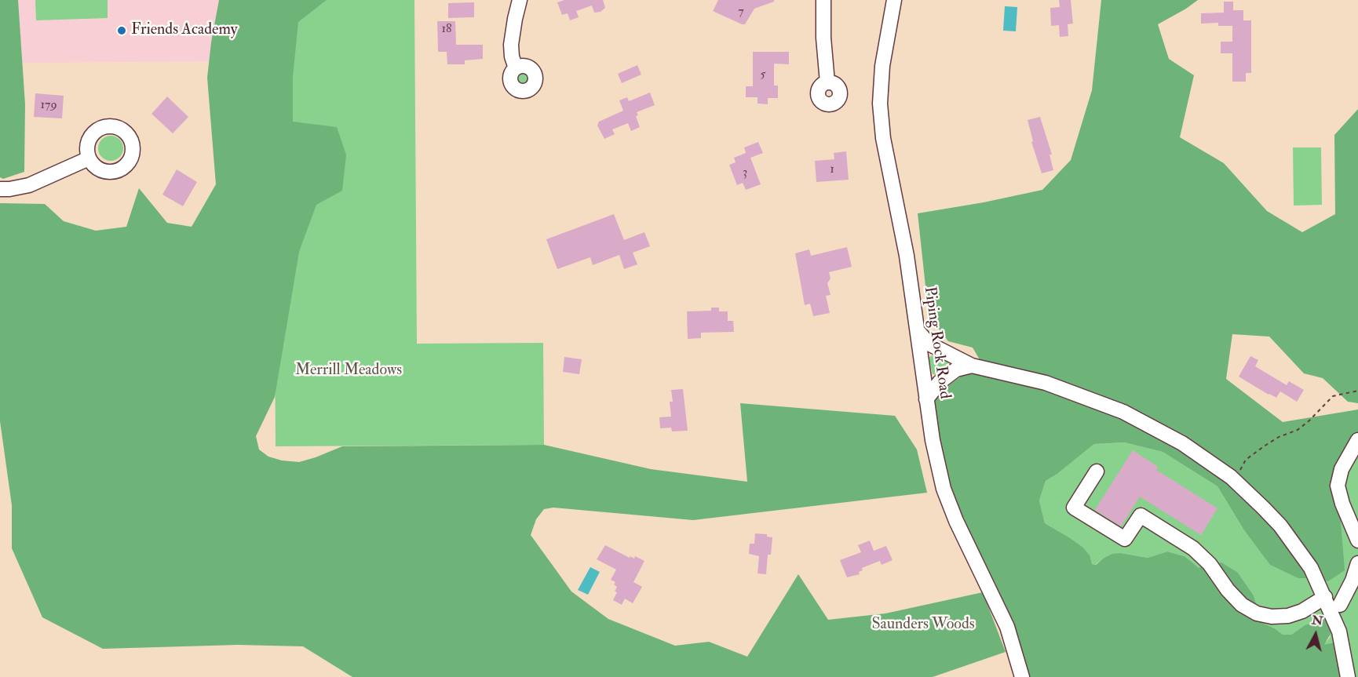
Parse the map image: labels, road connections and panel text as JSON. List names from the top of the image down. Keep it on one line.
{"streets":{"street":["Piping Rock Road"]},"parks":["Merrill Meadows","Saunders Woods"],"places":["Friends Academy"],"house_numbers":["7","18","5","179","1","3"],"north":"top"}
